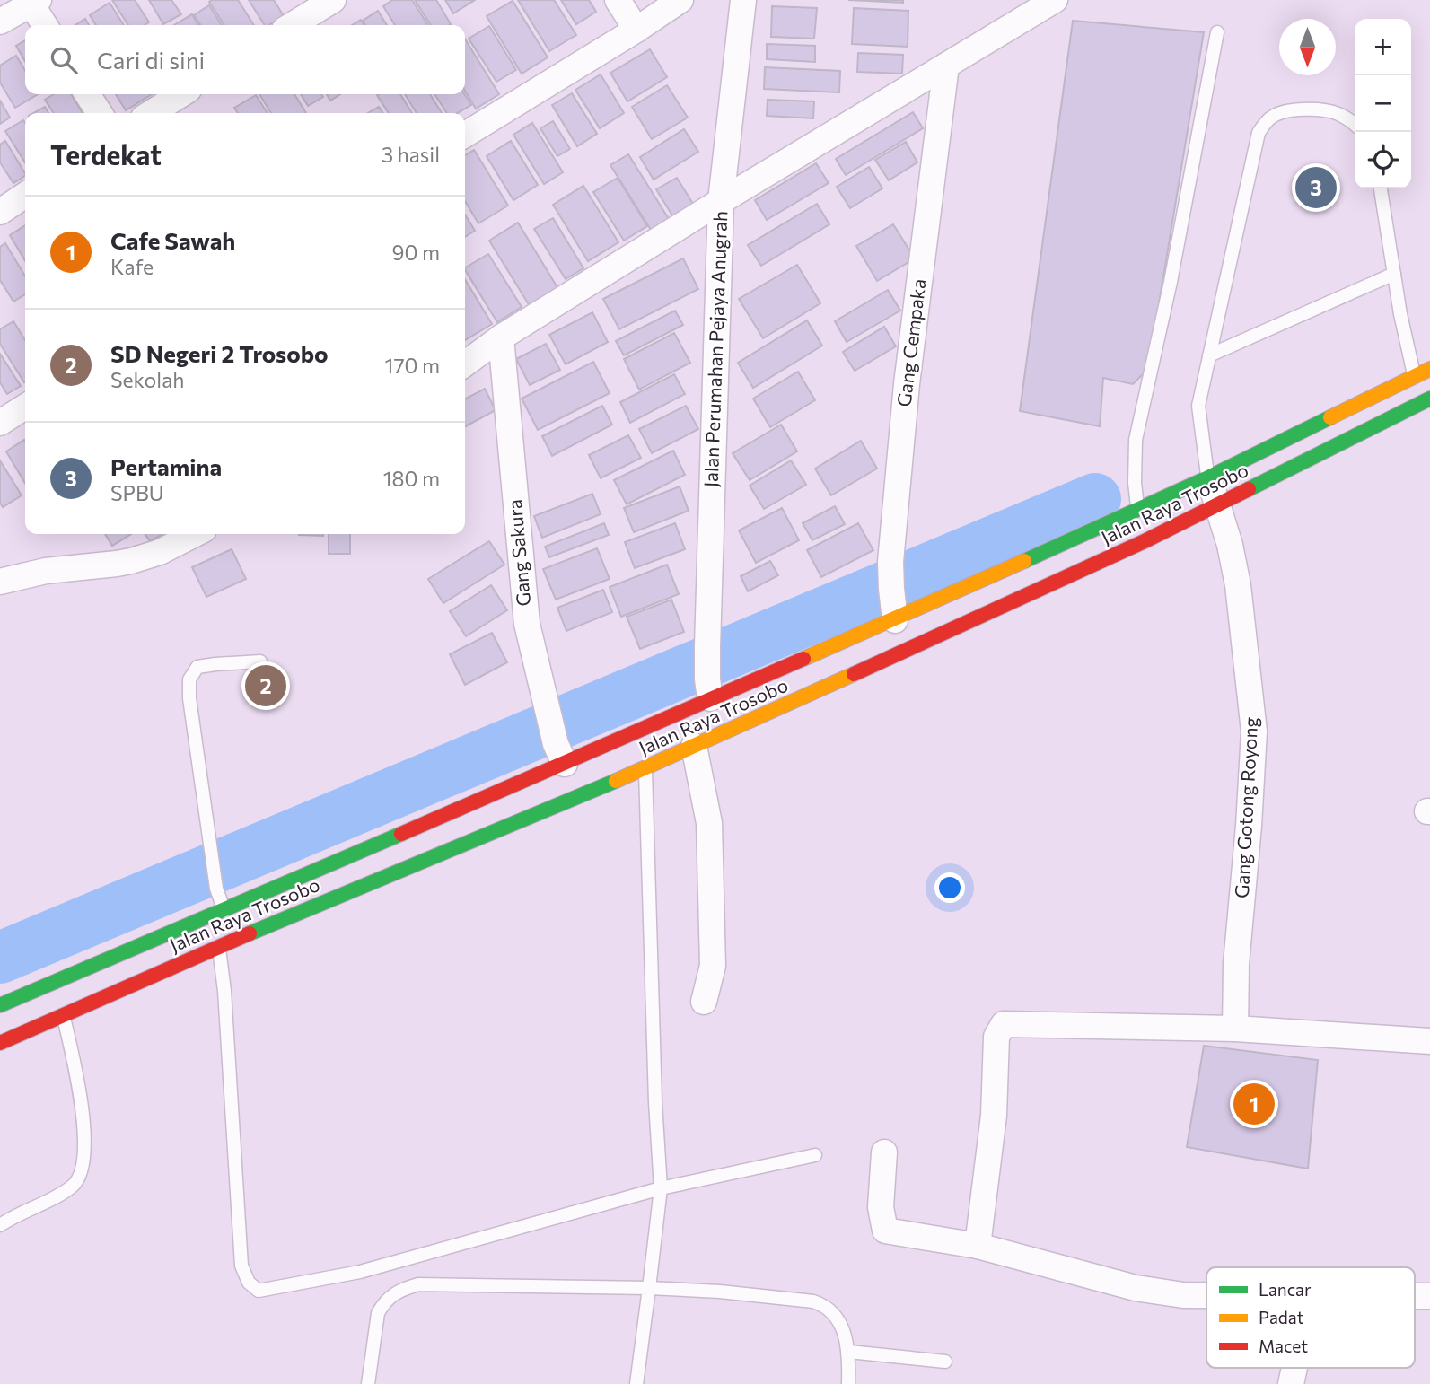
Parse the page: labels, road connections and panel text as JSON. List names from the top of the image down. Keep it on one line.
{"streets":{"highway":["Jalan Raya Trosobo"],"street":["Gang Cempaka","Jalan Perumahan Pejaya Anugrah","Gang Sakura","Gang Gotong Royong"]},"crossings":[["Gang Cempaka","Jalan Raya Trosobo"],["Jalan Perumahan Pejaya Anugrah","Jalan Raya Trosobo"],["Jalan Raya Trosobo","Gang Sakura"],["Jalan Raya Trosobo","Gang Gotong Royong"]],"legend":["Lancar","Padat","Macet"],"north":"bottom","page":{"map_buttons":["+","−"],"search":"Cari di sini","heading":["Terdekat","3 hasil"],"pins":["3","2","1"],"list":[{"mark":"1","name":"Cafe Sawah","note":"Kafe","value":"90 m"},{"mark":"2","name":"SD Negeri 2 Trosobo","note":"Sekolah","value":"170 m"},{"mark":"3","name":"Pertamina","note":"SPBU","value":"180 m"}]}}
